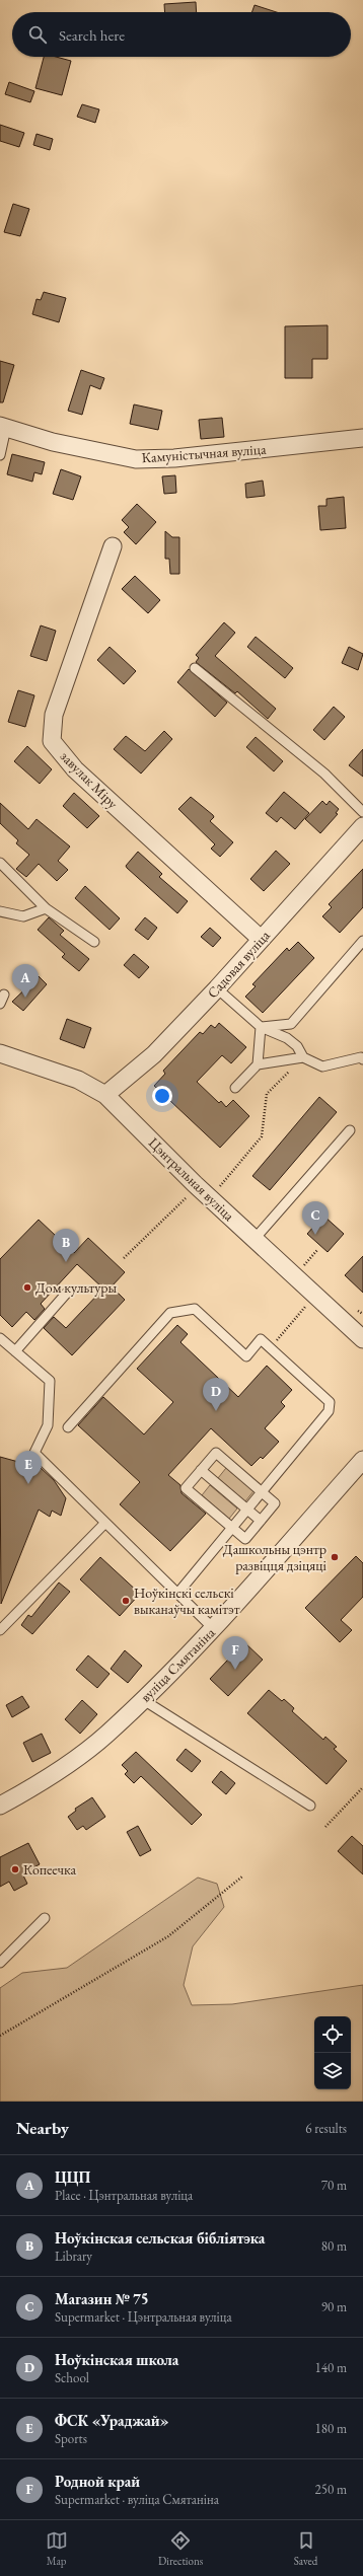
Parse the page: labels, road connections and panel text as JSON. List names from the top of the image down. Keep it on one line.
{"streets":{"street":["Камуністычная вуліца","завулак Міру","Садовая вуліца","Цэнтральная вуліца","вуліца Смятаніна"]},"crossings":[["завулак Міру","Садовая вуліца"],["Садовая вуліца","Цэнтральная вуліца"]],"places":["Дом культуры","Дашкольны цэнтр развіцця дзіцяці","Ноўкінскі сельскі выканаўчы камітэт","Копеечка"],"page":{"search":"Search here","pins":["A","C","B","D","E","F"],"heading":["Nearby","6 results"],"list":[{"mark":"A","name":"ЦЦП","note":"Place · Цэнтральная вуліца","value":"70 m"},{"mark":"B","name":"Ноўкінская сельская бібліятэка","note":"Library","value":"80 m"},{"mark":"C","name":"Магазин № 75","note":"Supermarket · Цэнтральная вуліца","value":"90 m"},{"mark":"D","name":"Ноўкінская школа","note":"School","value":"140 m"},{"mark":"E","name":"ФСК «Ураджай»","note":"Sports","value":"180 m"},{"mark":"F","name":"Родной край","note":"Supermarket · вуліца Смятаніна","value":"250 m"}],"nav":["Map","Directions","Saved"]}}
